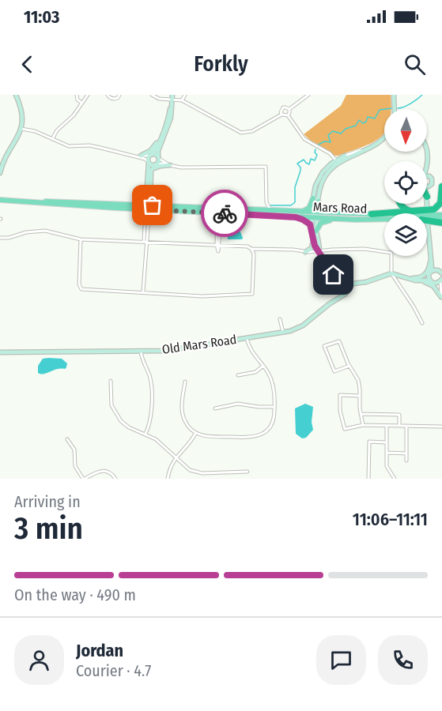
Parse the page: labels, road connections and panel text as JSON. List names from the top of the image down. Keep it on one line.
{"streets":{"main road":["Mars Road"],"street":["Old Mars Road"]},"north":"bottom","page":{"status":"11:03","header":"Forkly","heading":["3 min","Arriving in","11:06–11:11"],"panel":["Jordan","Courier · 4.7"],"bar":"On the way · 490 m"}}
